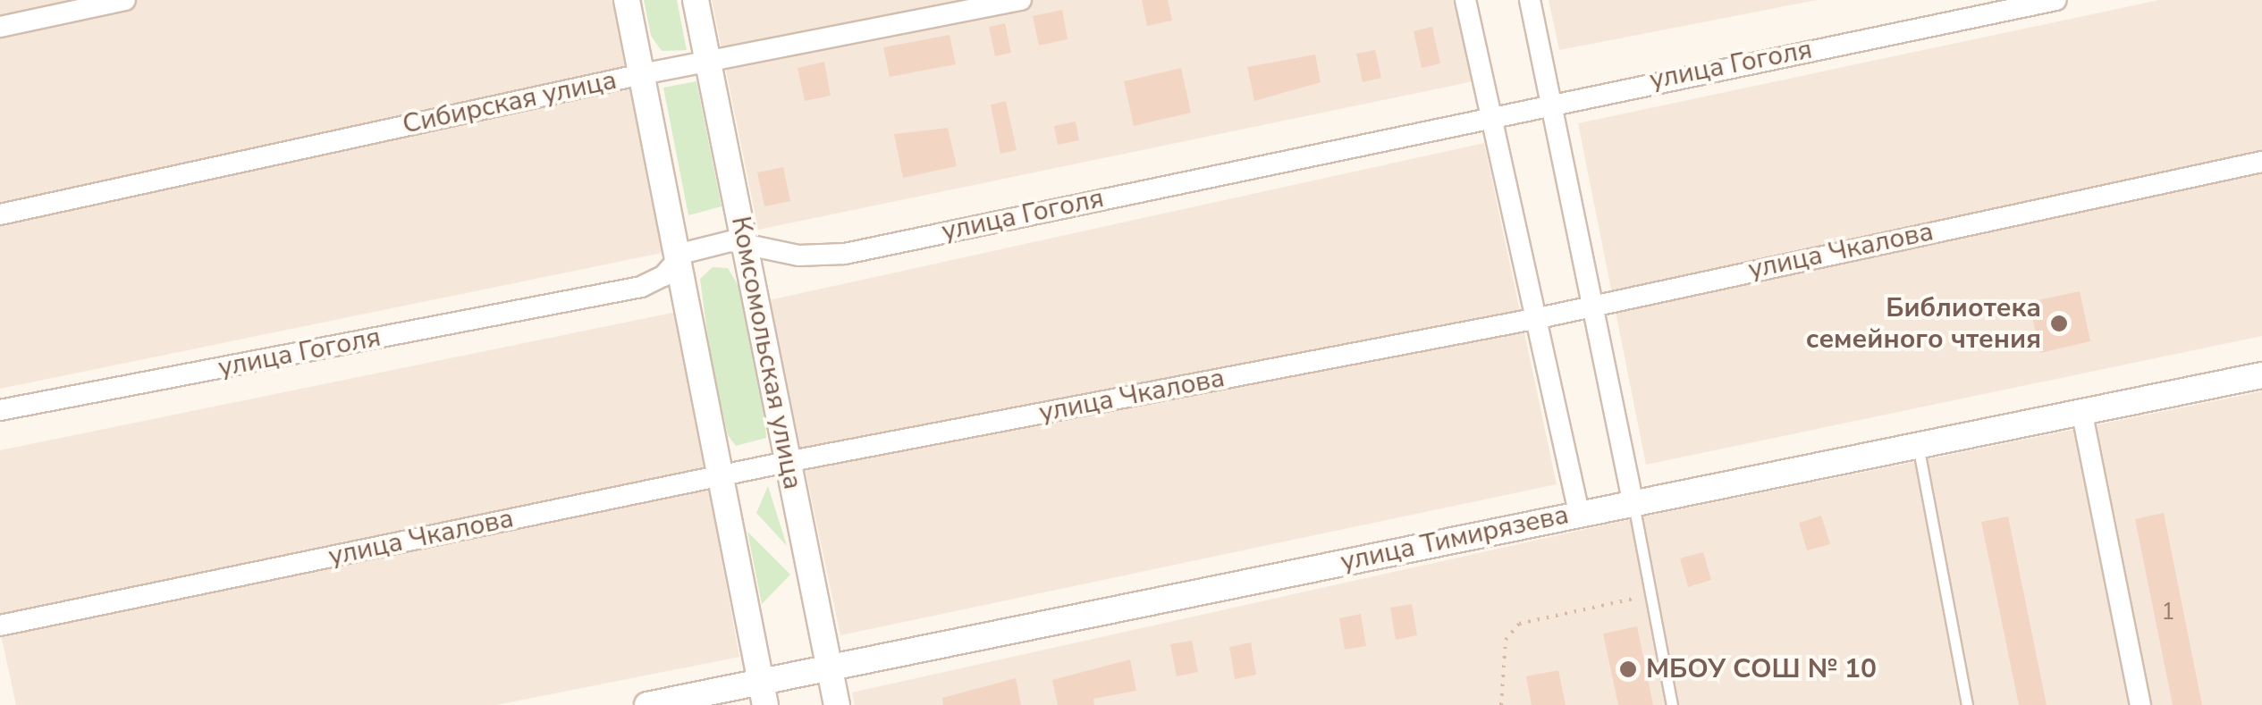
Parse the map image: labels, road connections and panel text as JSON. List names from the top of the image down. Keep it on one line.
{"streets":{"street":["улица Гоголя","Сибирская улица","улица Чкалова","Комсомольская улица","улица Тимирязева"]},"crossings":[["улица Гоголя","Комсомольская улица"],["Сибирская улица","Комсомольская улица"],["улица Чкалова","Комсомольская улица"],["Комсомольская улица","улица Тимирязева"]],"places":["Библиотека семейного чтения","МБОУ СОШ № 10"],"house_numbers":["1"]}
